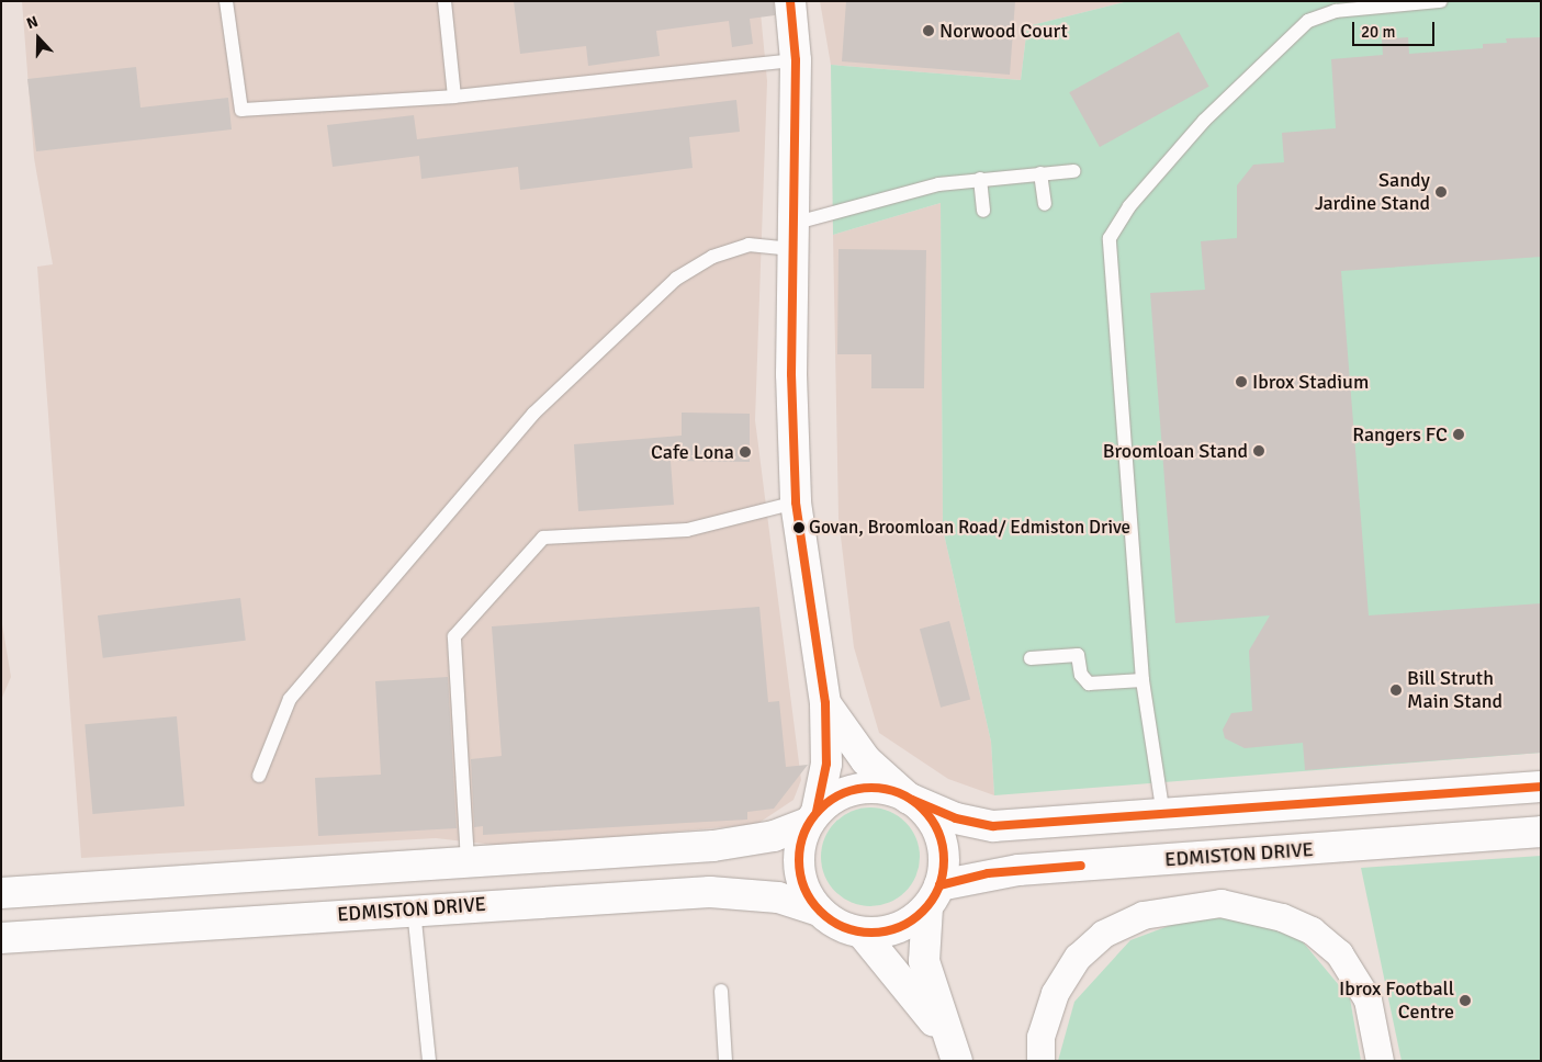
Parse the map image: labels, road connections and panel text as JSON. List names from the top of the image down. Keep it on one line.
{"streets":{"main road":["EDMISTON DRIVE"]},"places":["Norwood Court","Sandy Jardine Stand","Ibrox Stadium","Rangers FC","Broomloan Stand","Cafe Lona","Govan, Broomloan Road/ Edmiston Drive","Bill Struth Main Stand","Ibrox Football Centre"],"scale_bar":"20 m","north":"top"}
